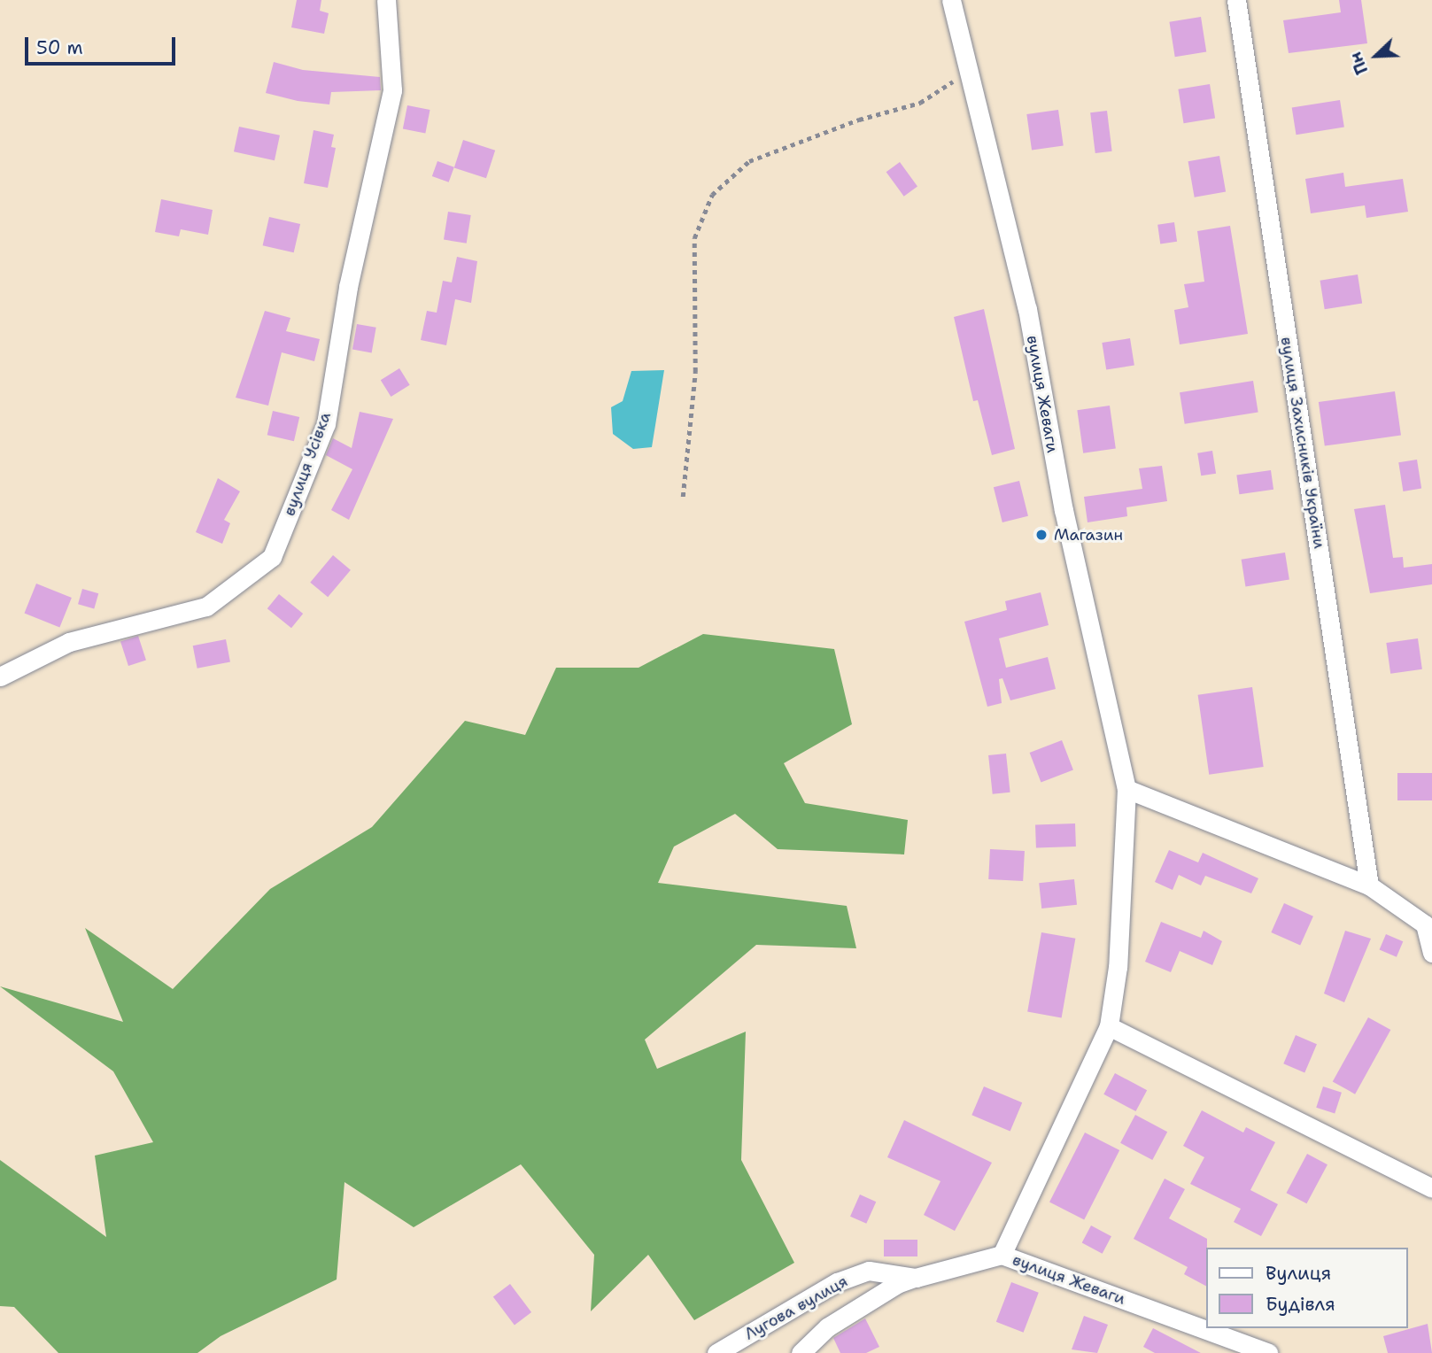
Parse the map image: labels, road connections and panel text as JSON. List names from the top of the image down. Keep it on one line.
{"streets":{"street":["вулиця Жеваги","вулиця Захисників України","вулиця Усівка","Лугова вулиця"]},"crossings":[["вулиця Жеваги","Лугова вулиця"]],"places":["Магазин"],"legend":["Вулиця","Будівля"],"scale_bar":"50 m","north":"bottom left"}
